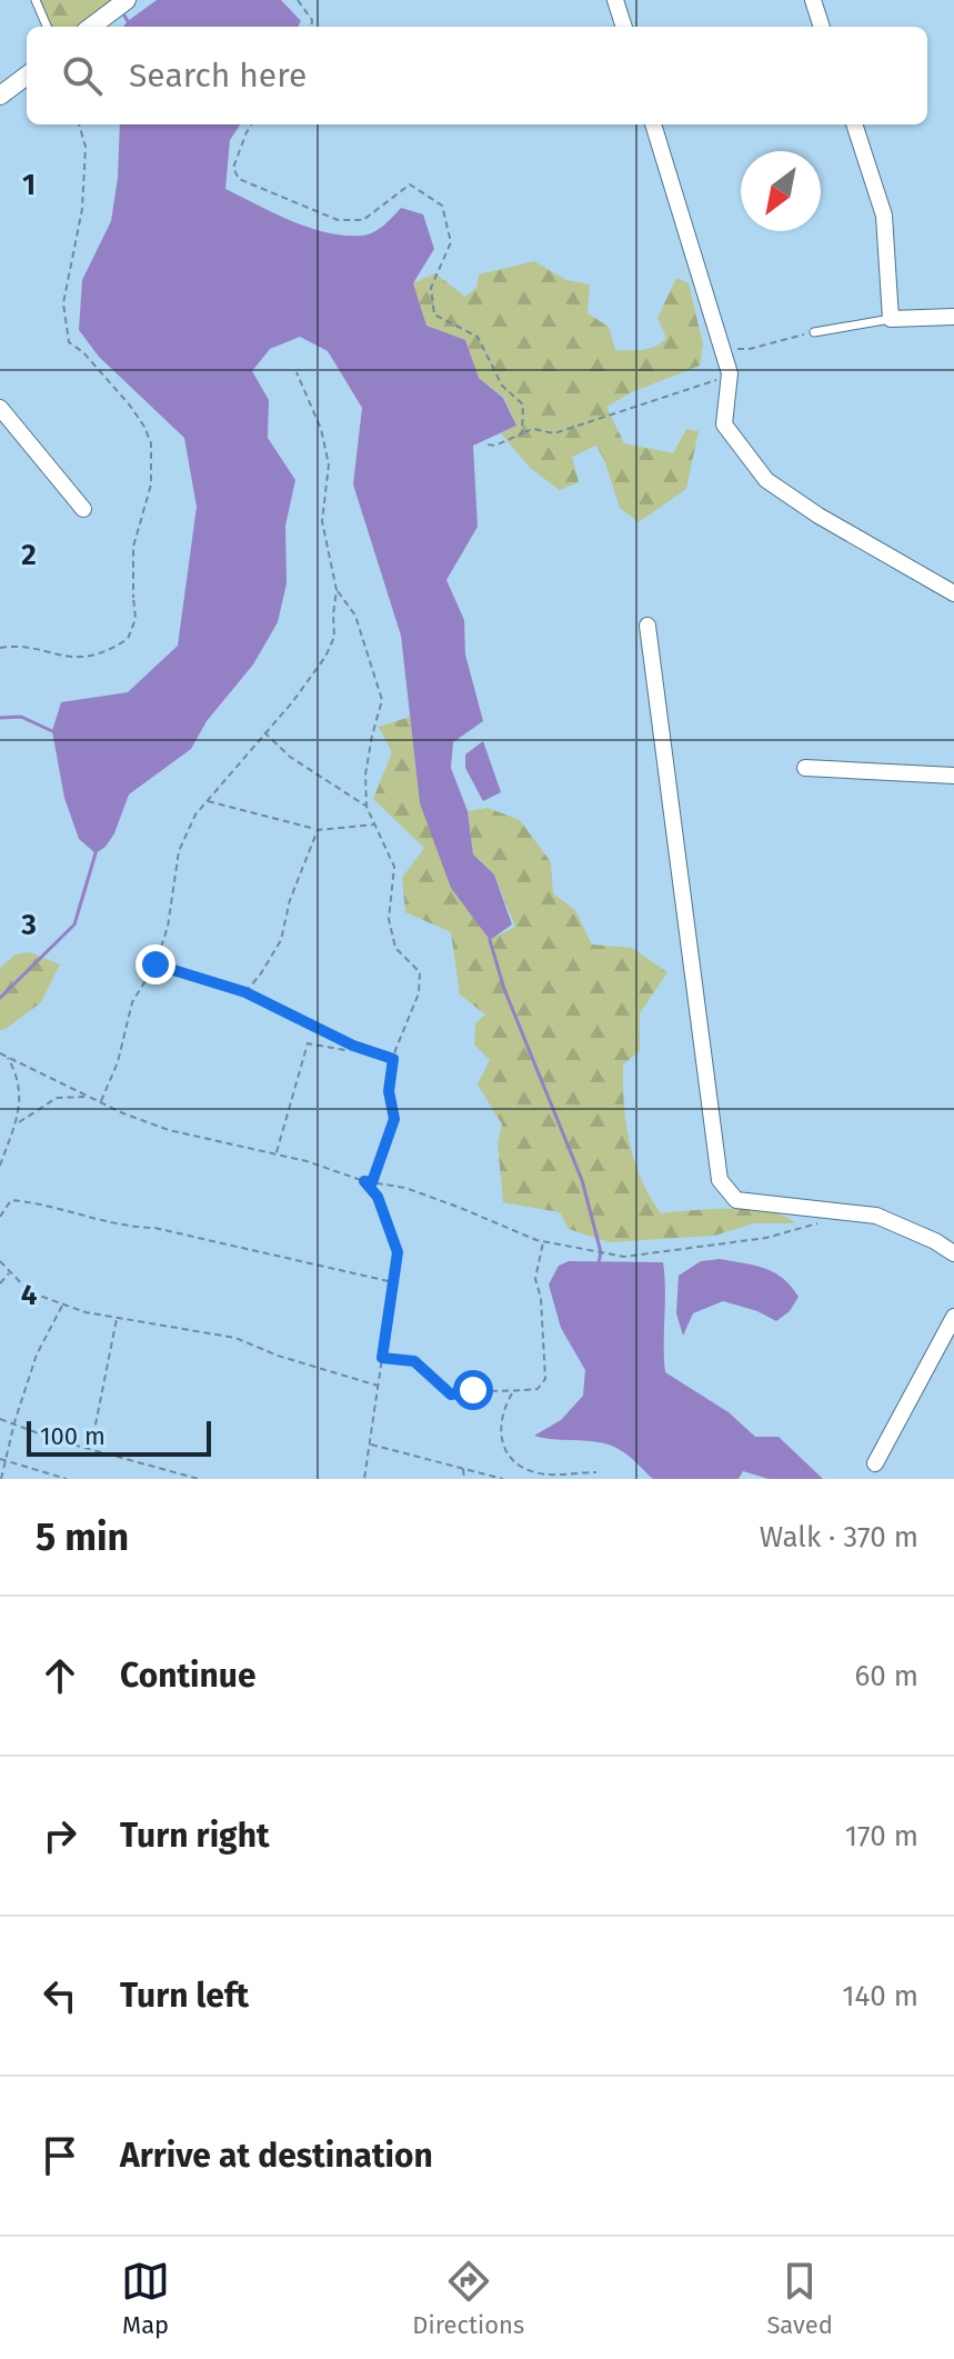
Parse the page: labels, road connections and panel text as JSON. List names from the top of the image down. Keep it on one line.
{"scale_bar":"100 m","north":"bottom left","page":{"search":"Search here","scale":"100 m","heading":["5 min","Walk · 370 m"],"list":[["Continue","60 m"],["Turn right","170 m"],["Turn left","140 m"],"Arrive at destination"],"nav":["Map","Directions","Saved"]},"grid":{"rows":["1","2","3","4"]}}
